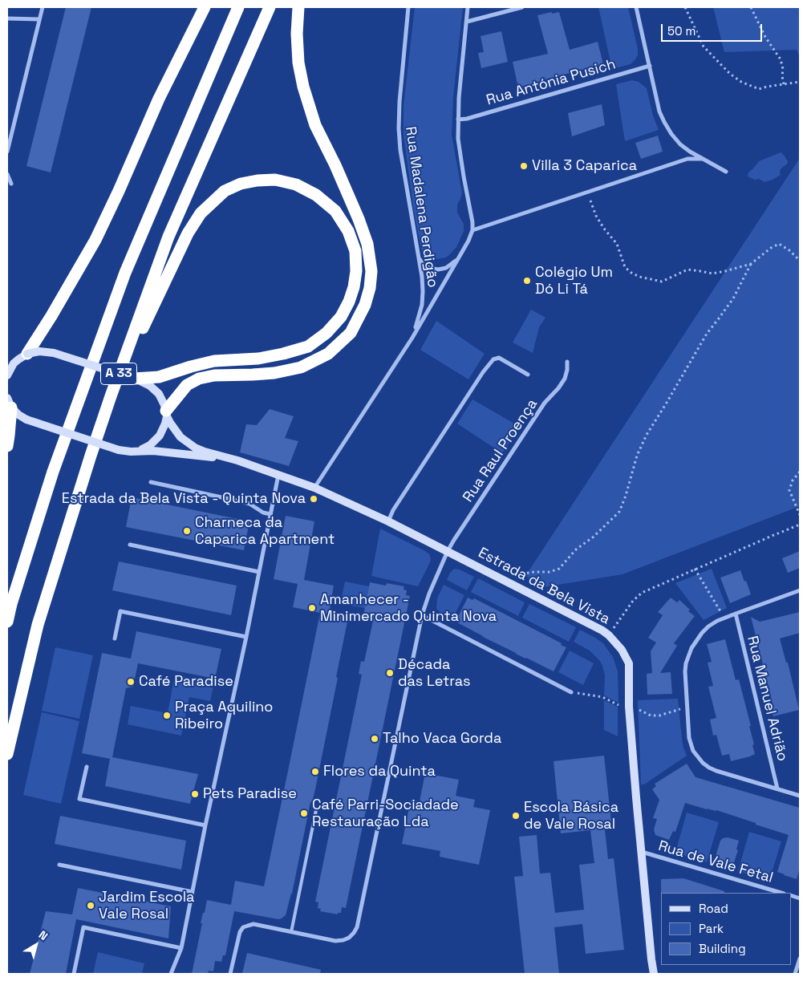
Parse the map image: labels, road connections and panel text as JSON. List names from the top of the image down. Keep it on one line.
{"streets":{"highway":["A 33"],"street":["Rua Antónia Pusich","Rua Madalena Perdigão","Rua Raul Proença","Estrada da Bela Vista","Rua Manuel Adrião","Rua de Vale Fetal"]},"crossings":[["Rua Madalena Perdigão","Estrada da Bela Vista"],["Rua Raul Proença","Estrada da Bela Vista"],["Estrada da Bela Vista","Rua de Vale Fetal"]],"places":["Villa 3 Caparica","Colégio Um Dó Li Tá","Estrada da Bela Vista - Quinta Nova","Charneca da Caparica Apartment","Amanhecer - Minimercado Quinta Nova","Década das Letras","Café Paradise","Praça Aquilino Ribeiro","Talho Vaca Gorda","Flores da Quinta","Pets Paradise","Café Parri-Sociadade Restauração Lda","Escola Básica de Vale Rosal","Jardim Escola Vale Rosal"],"legend":["Road","Park","Building"],"scale_bar":"50 m","north":"top right"}
